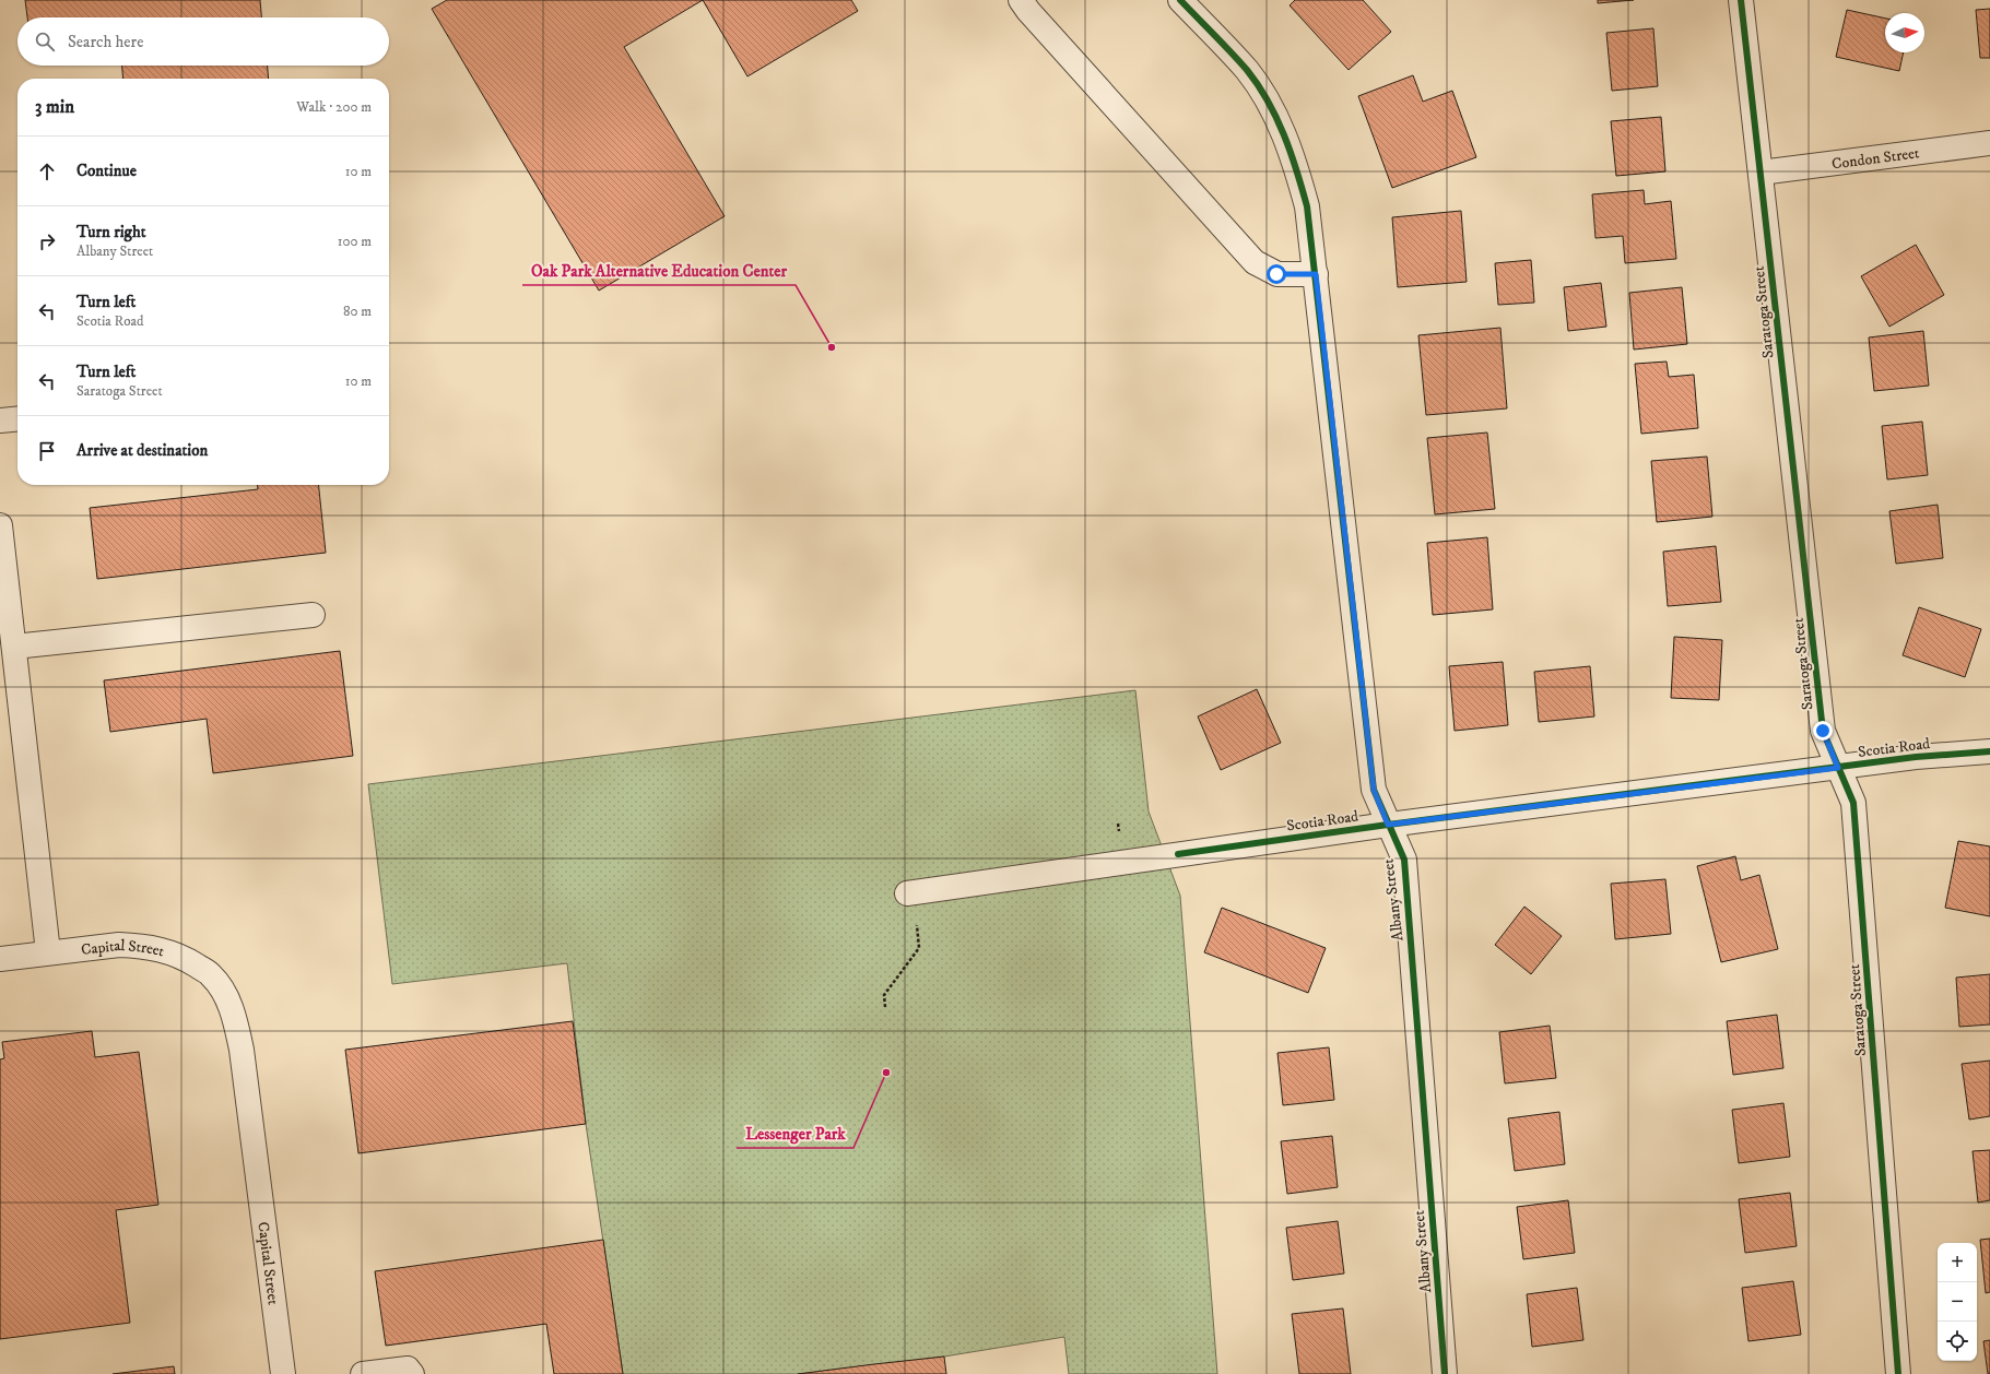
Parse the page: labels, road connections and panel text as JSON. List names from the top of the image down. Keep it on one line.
{"streets":{"street":["Condon Street","Saratoga Street","Scotia Road","Albany Street","Capital Street"]},"crossings":[["Condon Street","Saratoga Street"],["Saratoga Street","Scotia Road"],["Scotia Road","Albany Street"]],"places":["Oak Park Alternative Education Center","Lessenger Park"],"north":"right","page":{"search":"Search here","heading":["3 min","Walk · 200 m"],"list":[["Continue","10 m"],["Turn right","Albany Street","100 m"],["Turn left","Scotia Road","80 m"],["Turn left","Saratoga Street","10 m"],"Arrive at destination"],"map_buttons":["+","−"]}}
